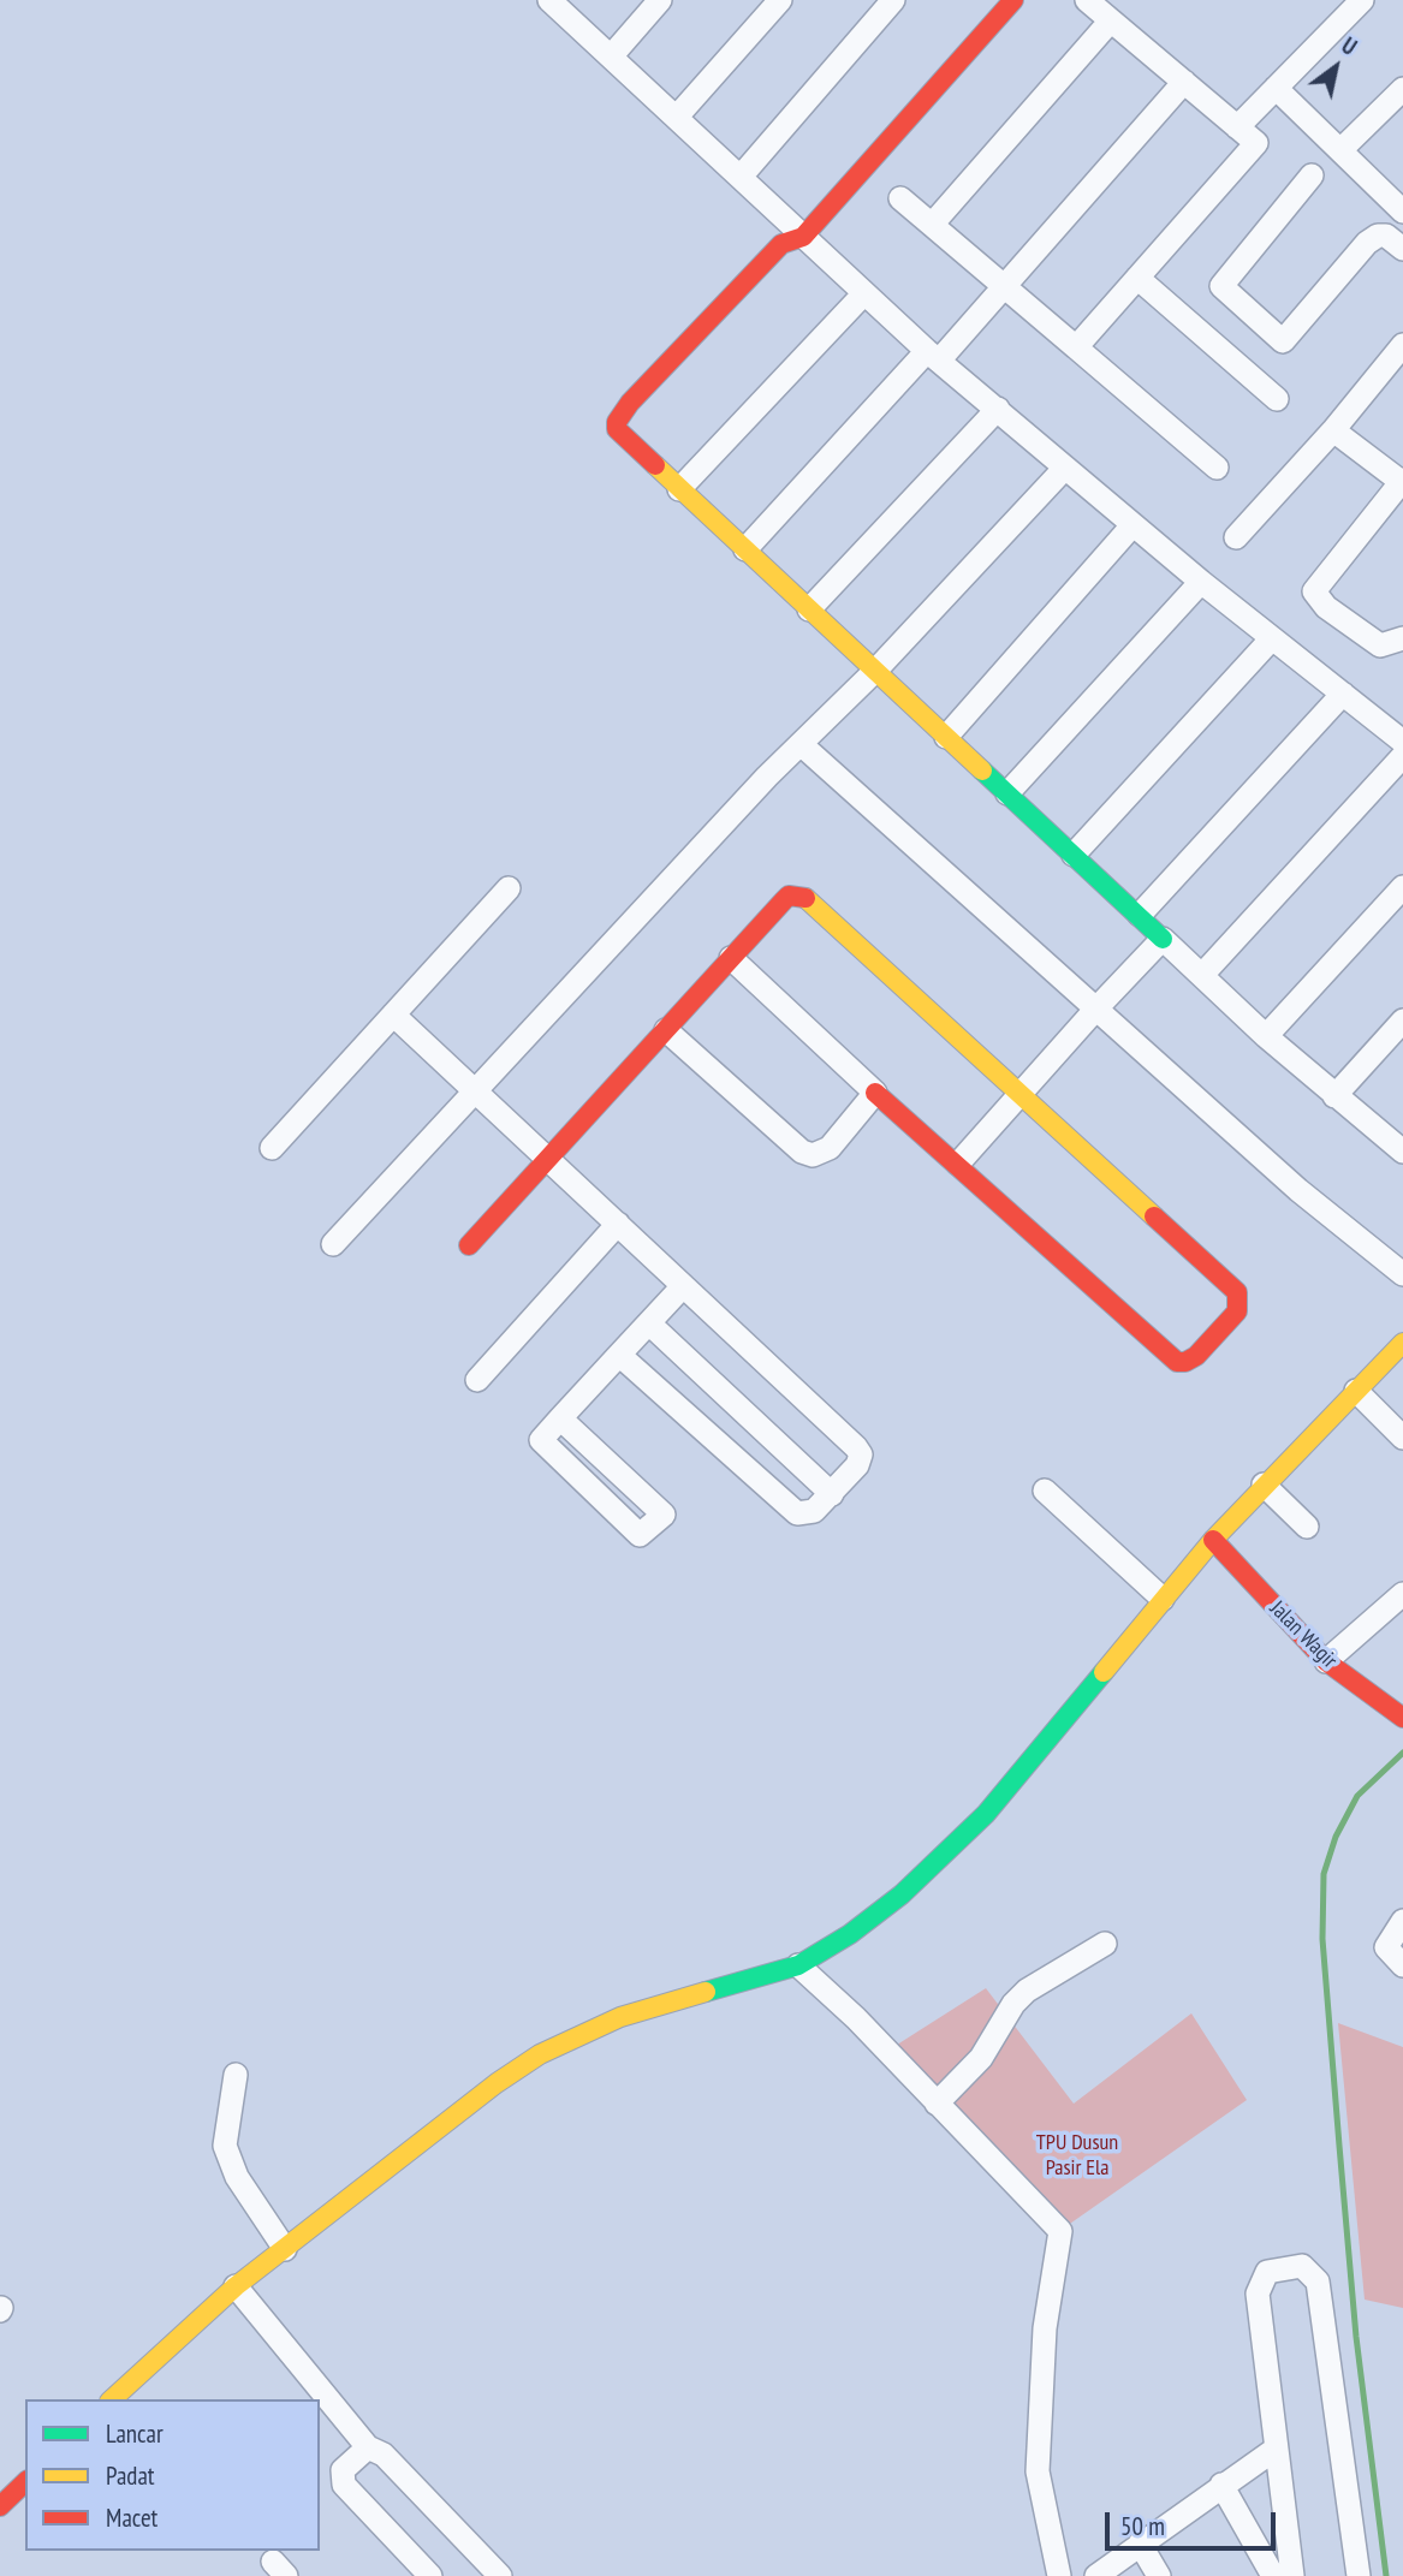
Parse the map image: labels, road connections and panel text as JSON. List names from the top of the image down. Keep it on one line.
{"streets":{"street":["Jalan Wagir"]},"parks":["TPU Dusun Pasir Ela"],"legend":["Lancar","Padat","Macet"],"scale_bar":"50 m","north":"top right"}
